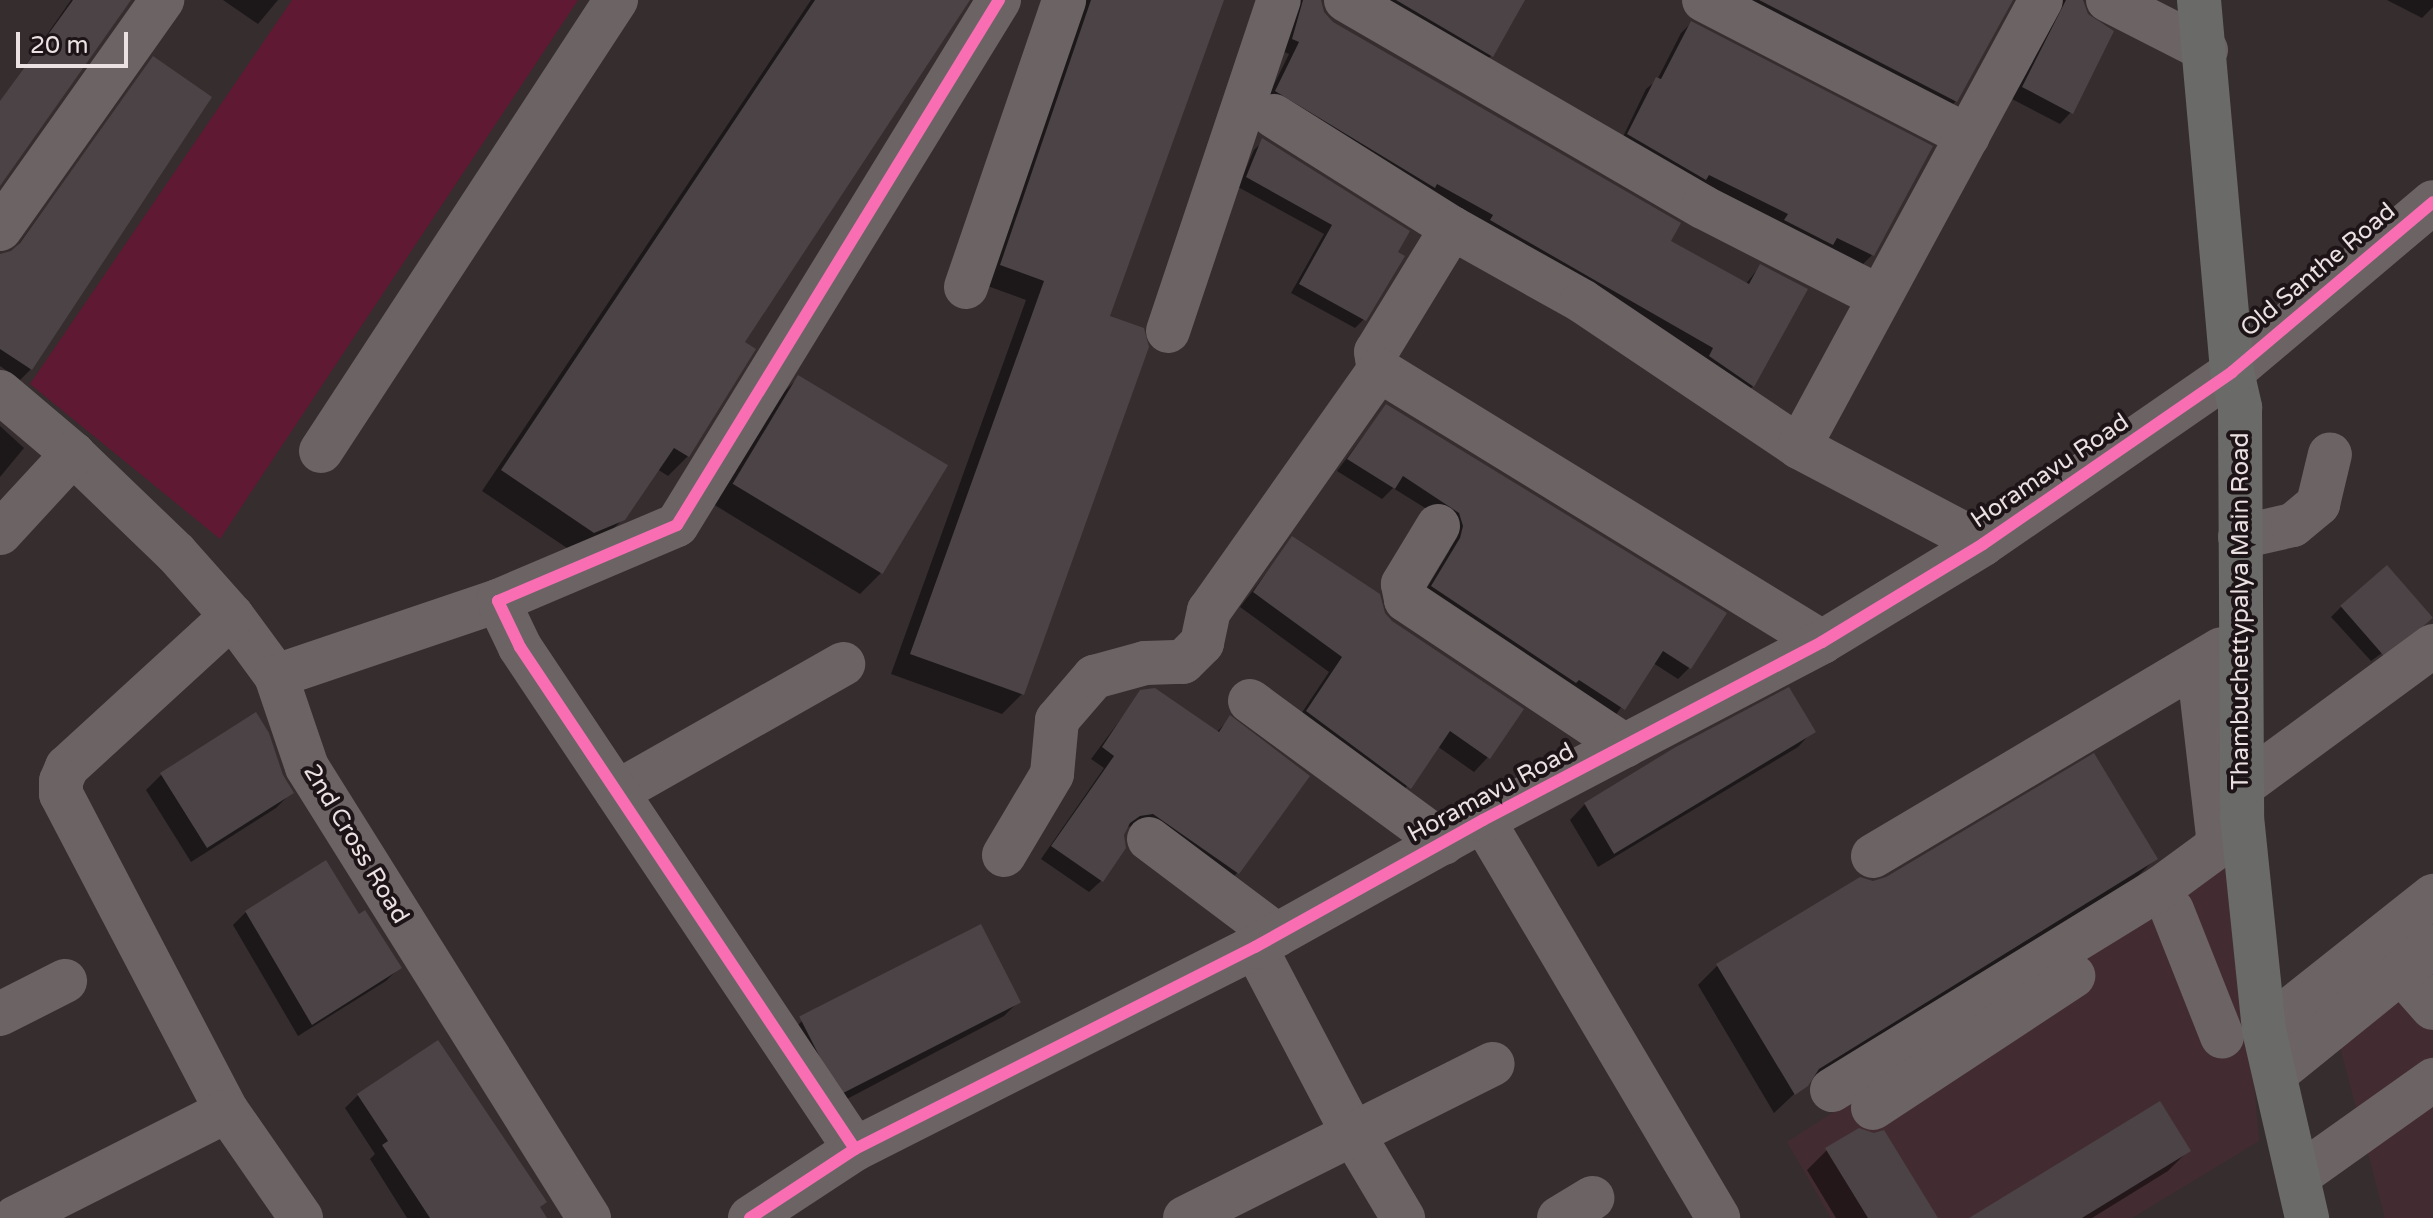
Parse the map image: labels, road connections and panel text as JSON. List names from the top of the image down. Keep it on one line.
{"streets":{"main road":["Thambuchettypalya Main Road"],"street":["Old Santhe Road","Horamavu Road","2nd Cross Road"]},"crossings":[["Old Santhe Road","Horamavu Road"],["Old Santhe Road","Thambuchettypalya Main Road"],["Horamavu Road","Thambuchettypalya Main Road"]],"scale_bar":"20 m"}
